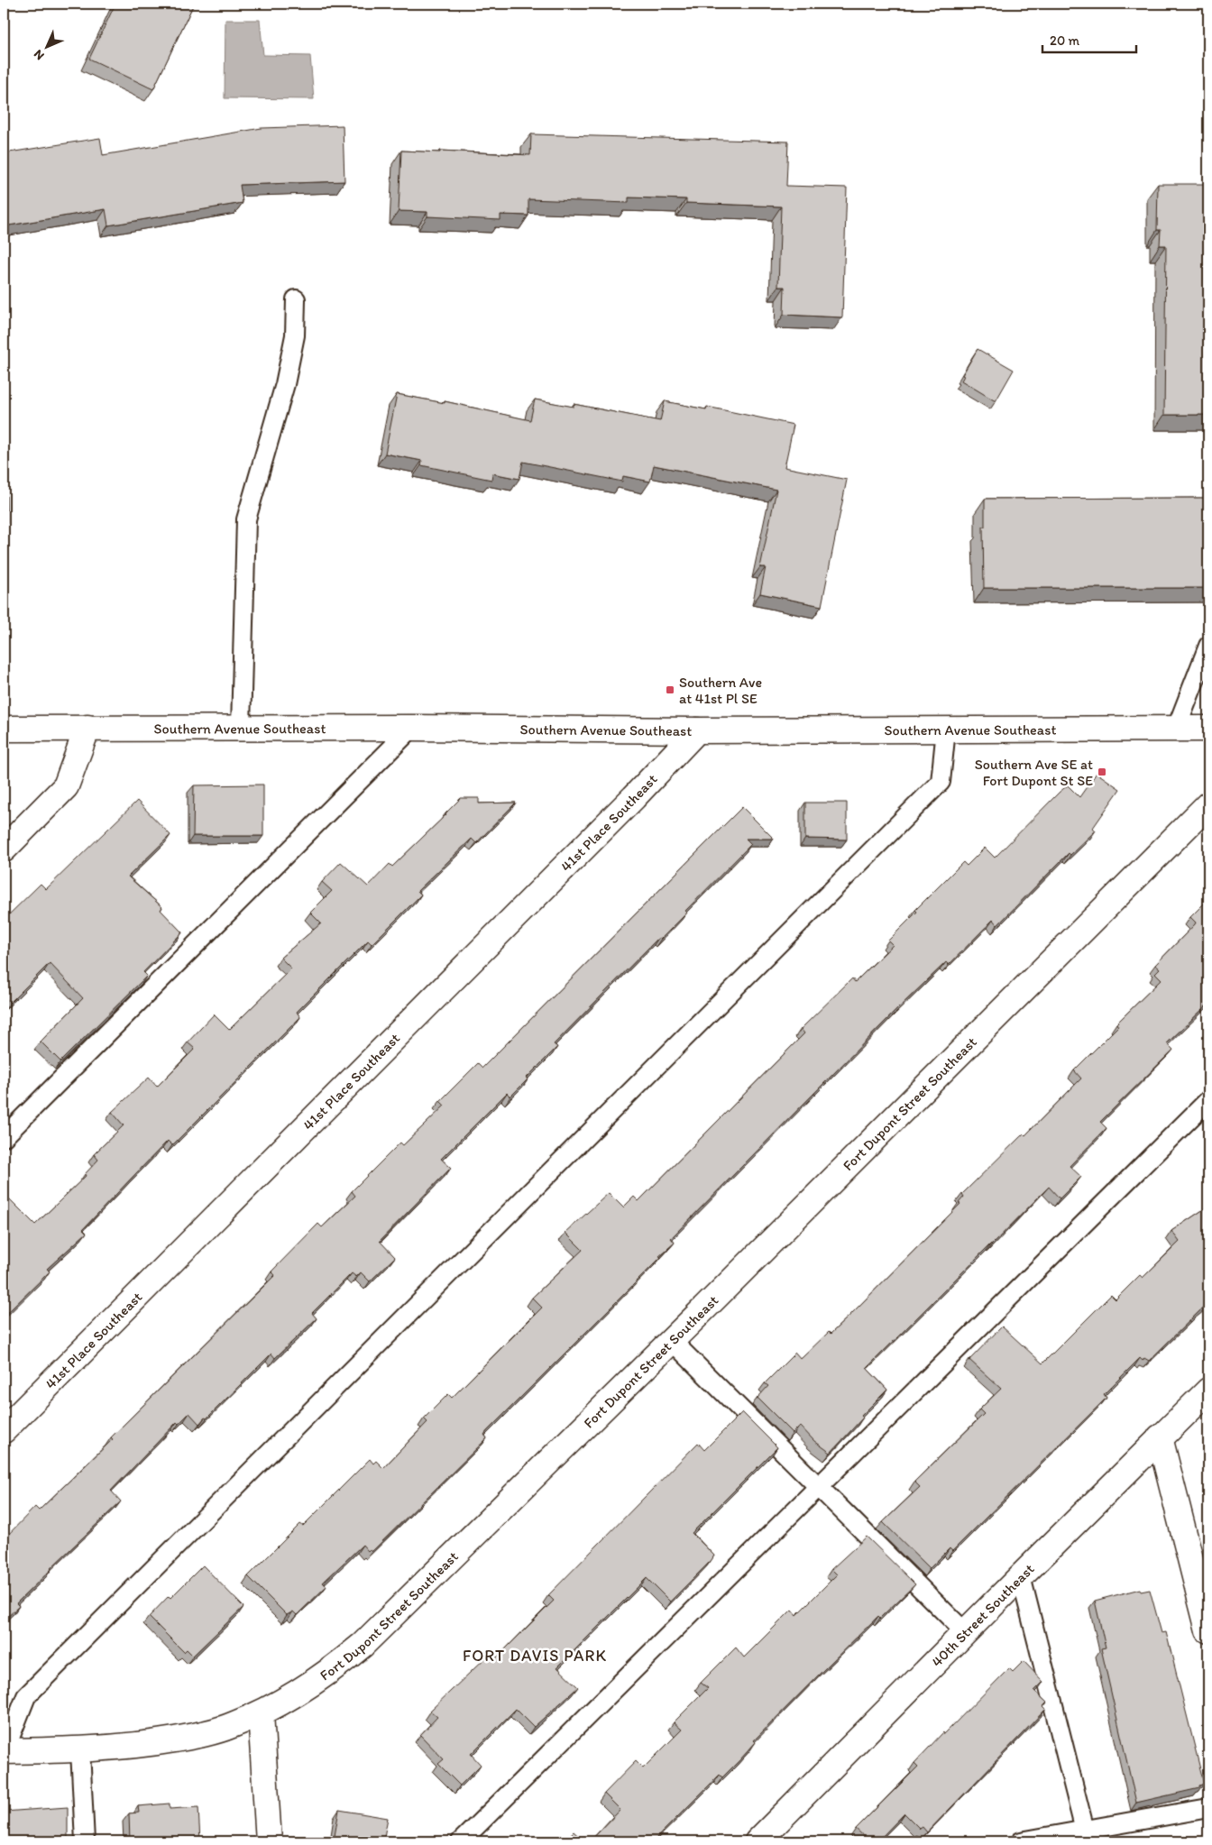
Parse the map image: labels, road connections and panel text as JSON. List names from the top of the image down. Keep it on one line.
{"streets":{"street":["Southern Avenue Southeast","41st Place Southeast","Fort Dupont Street Southeast","40th Street Southeast"]},"crossings":[["Southern Avenue Southeast","41st Place Southeast"]],"districts":["FORT DAVIS PARK"],"places":{"transit":["Southern Ave at 41st Pl SE","Southern Ave SE at Fort Dupont St SE"]},"scale_bar":"20 m","north":"bottom left"}
